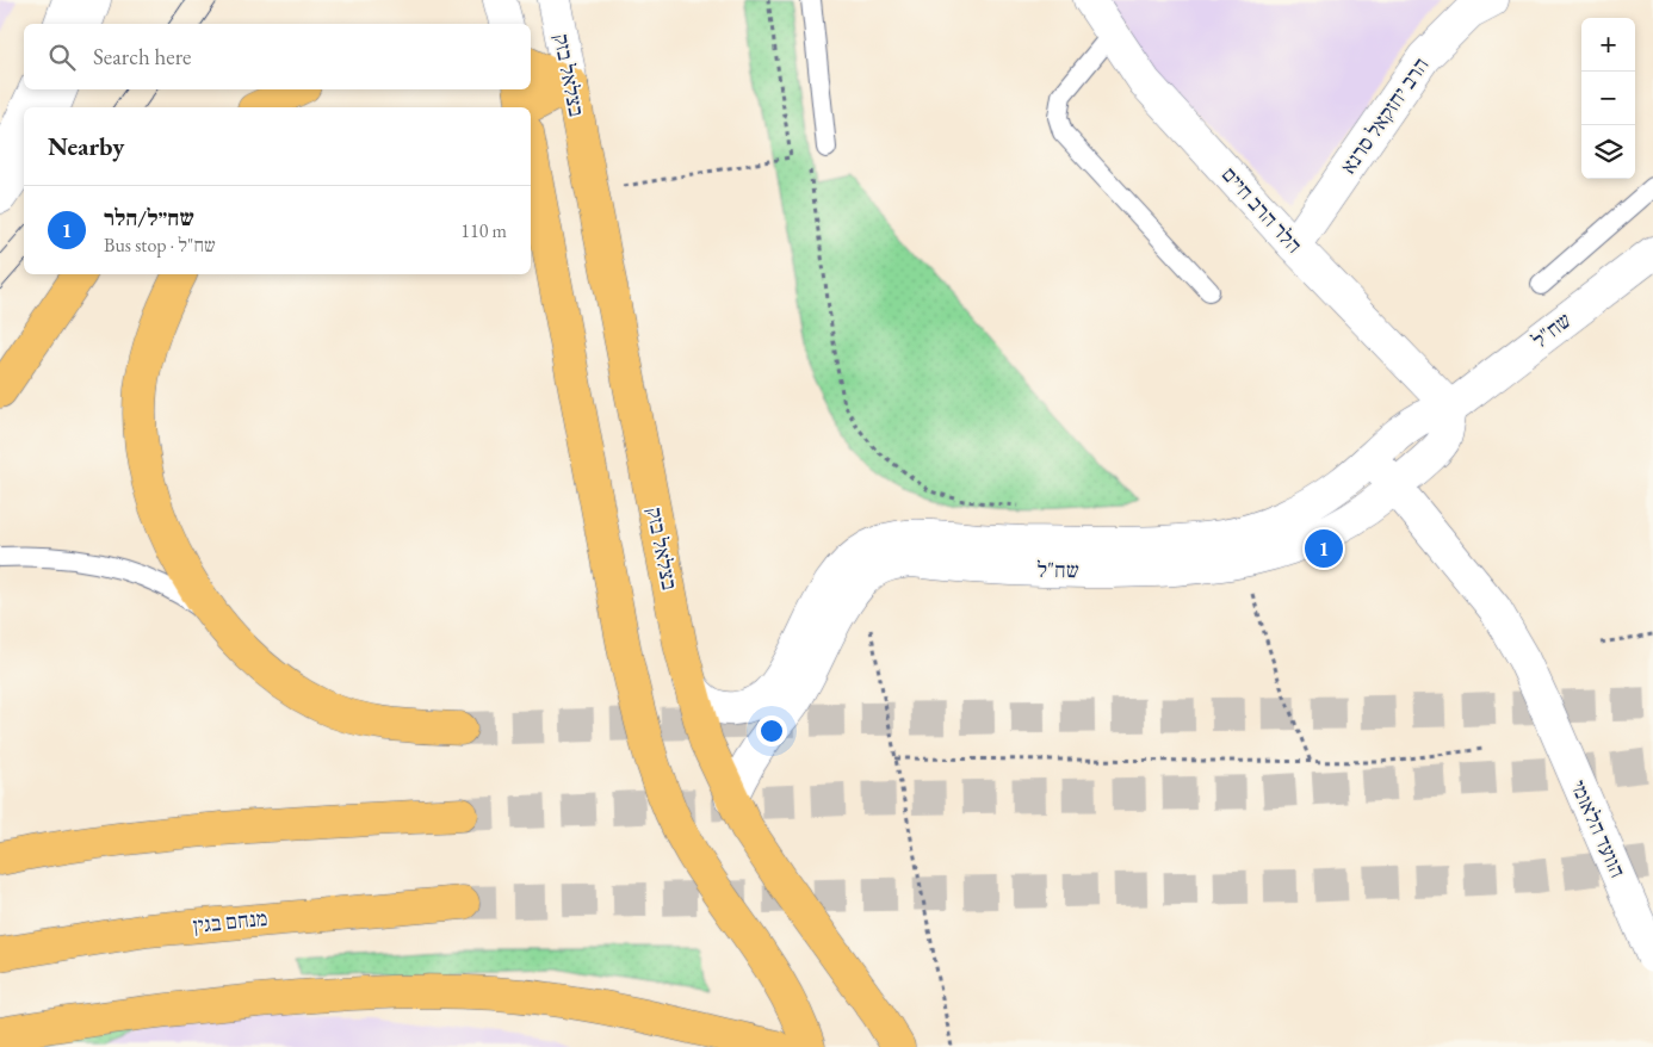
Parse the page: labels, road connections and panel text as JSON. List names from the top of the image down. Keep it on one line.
{"streets":{"highway":["בצלאל בזק","מנחם בגין"],"street":["הרב יחזקאל סרנא","הלר הרב חיים","שח\"ל","הוועד הלאומי"]},"crossings":[["בצלאל בזק","שח\"ל"],["הרב יחזקאל סרנא","הלר הרב חיים"],["הלר הרב חיים","שח\"ל"],["שח\"ל","הוועד הלאומי"]],"page":{"map_buttons":["+","−"],"search":"Search here","heading":"Nearby","list":[{"mark":"1","name":"שח״ל/הלר","note":"Bus stop · שח\"ל","value":"110 m"}],"pins":"1"}}
